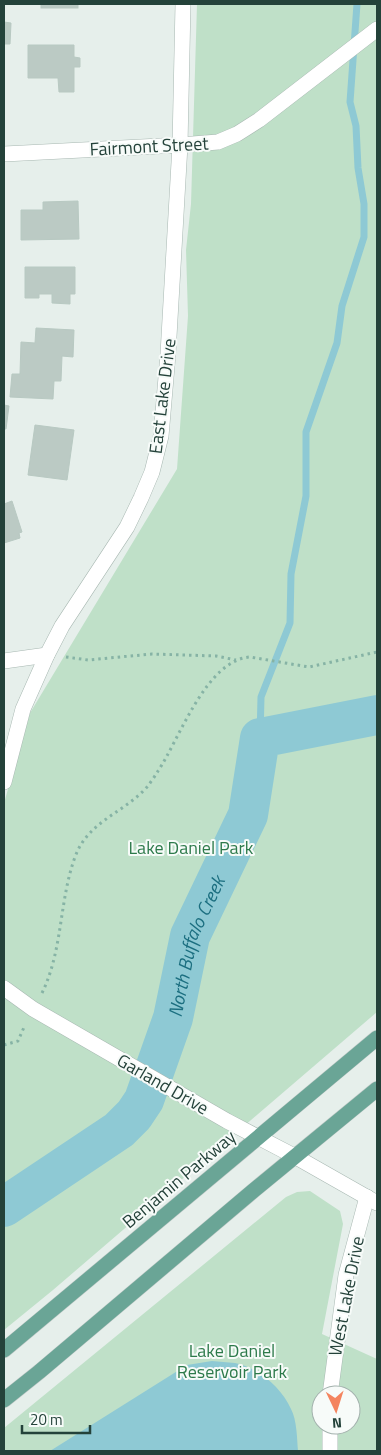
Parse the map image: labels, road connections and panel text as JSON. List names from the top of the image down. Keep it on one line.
{"streets":{"main road":["Benjamin Parkway"],"street":["Fairmont Street","East Lake Drive","Garland Drive","West Lake Drive"]},"crossings":[["Fairmont Street","East Lake Drive"],["Garland Drive","Benjamin Parkway"],["Garland Drive","West Lake Drive"]],"water":["North Buffalo Creek"],"parks":["Lake Daniel Park","Lake Daniel Reservoir Park"],"scale_bar":"20 m","north":"bottom"}
